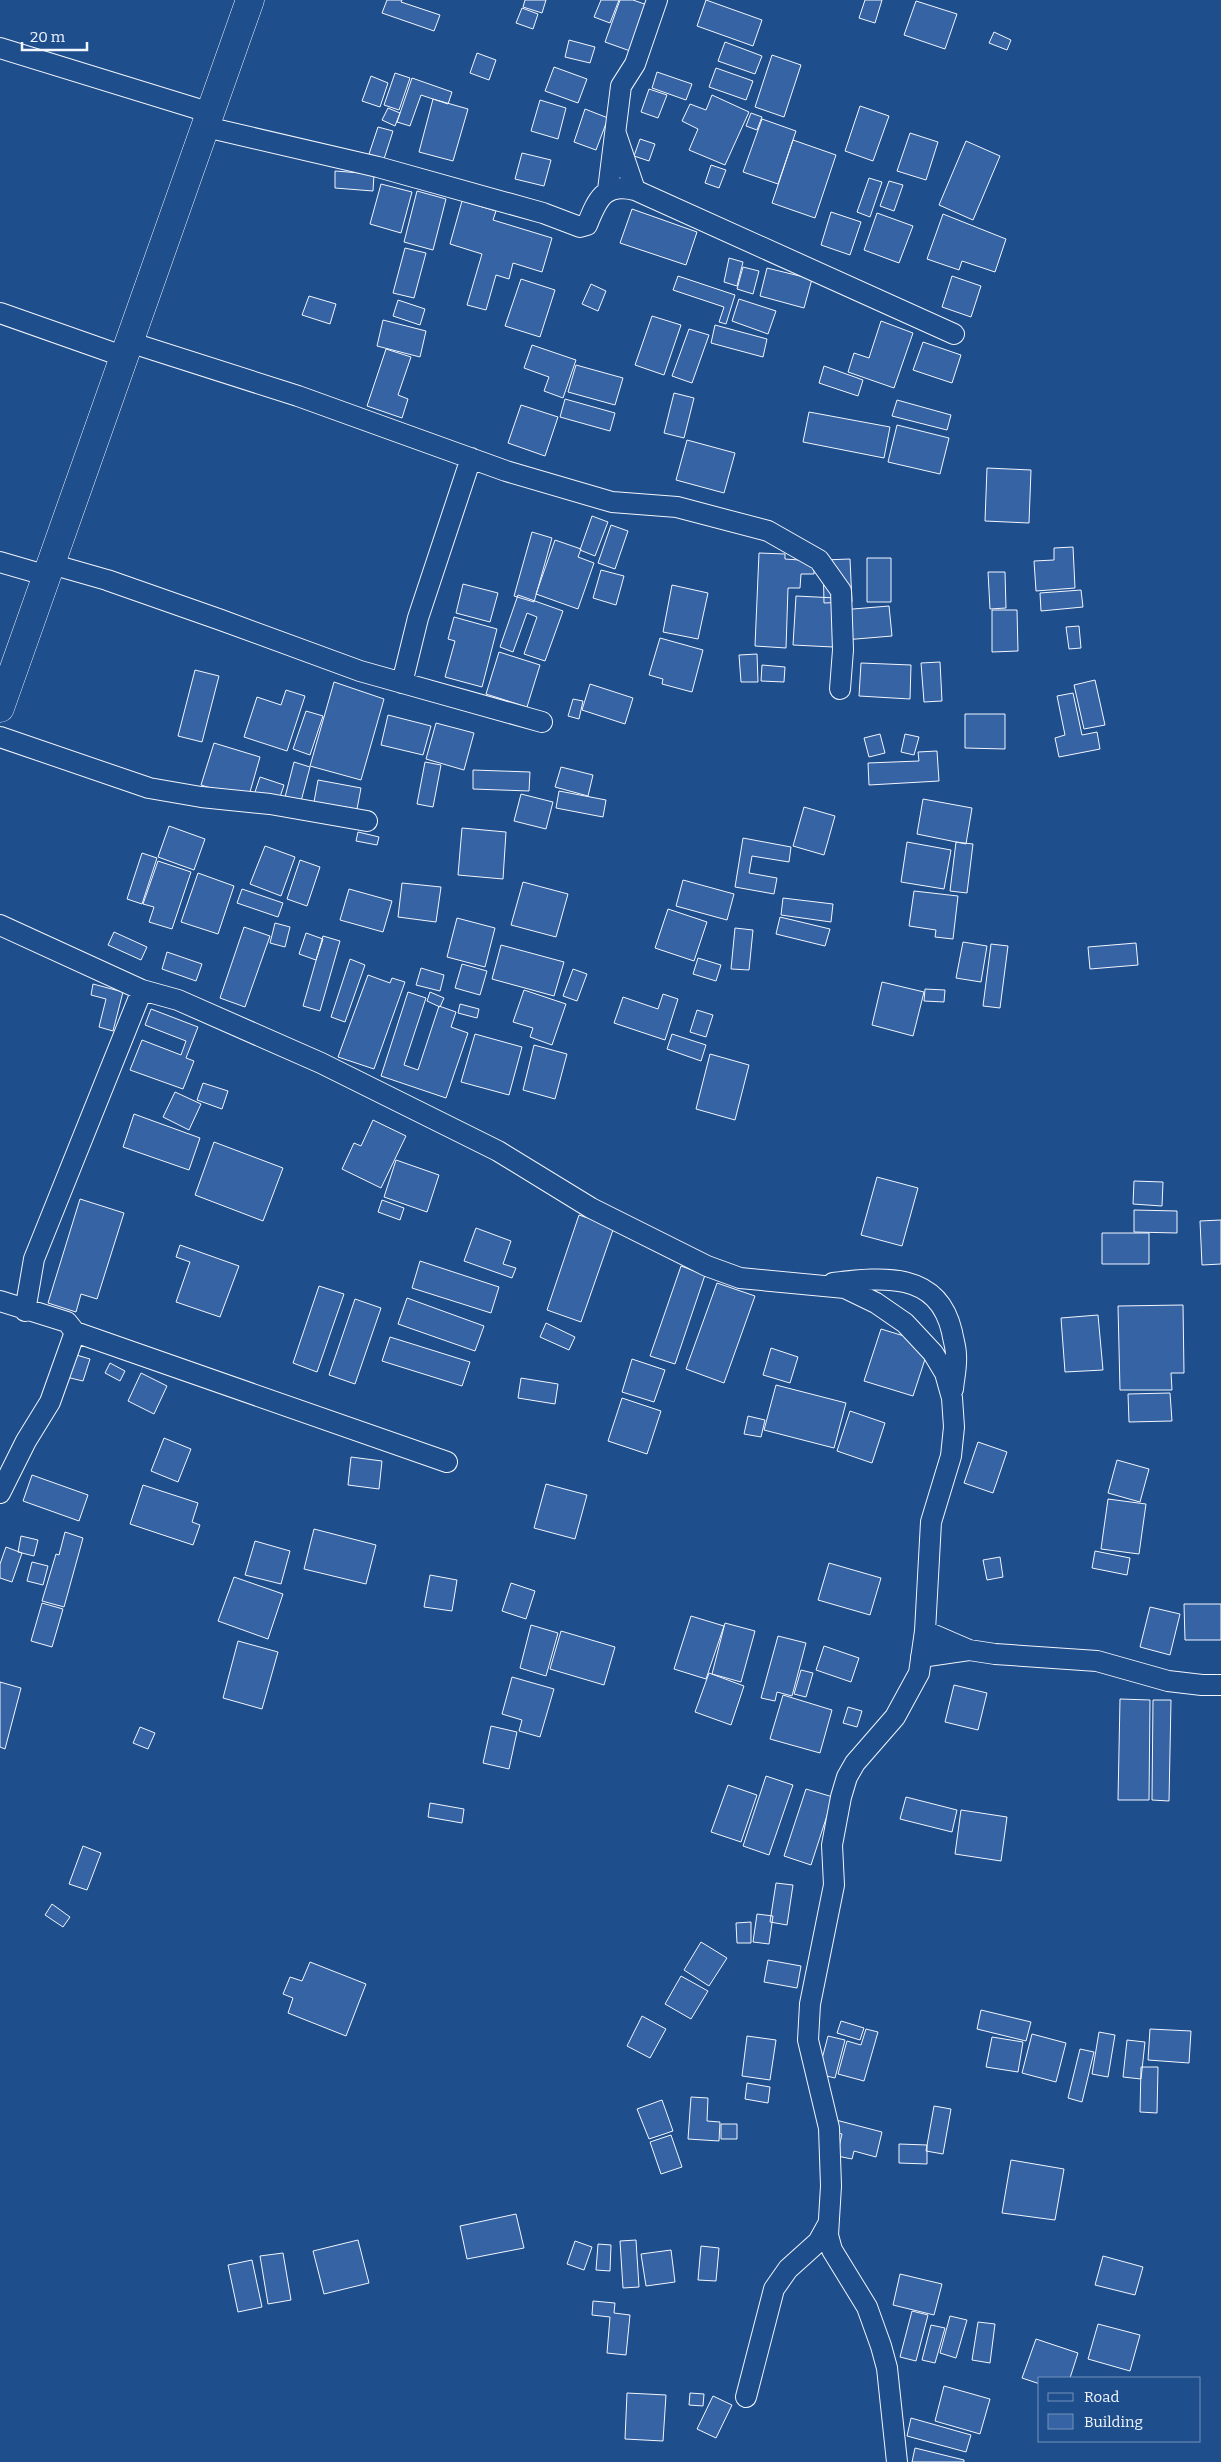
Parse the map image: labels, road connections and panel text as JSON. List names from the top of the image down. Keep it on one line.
{"legend":["Road","Building"],"scale_bar":"20 m"}
